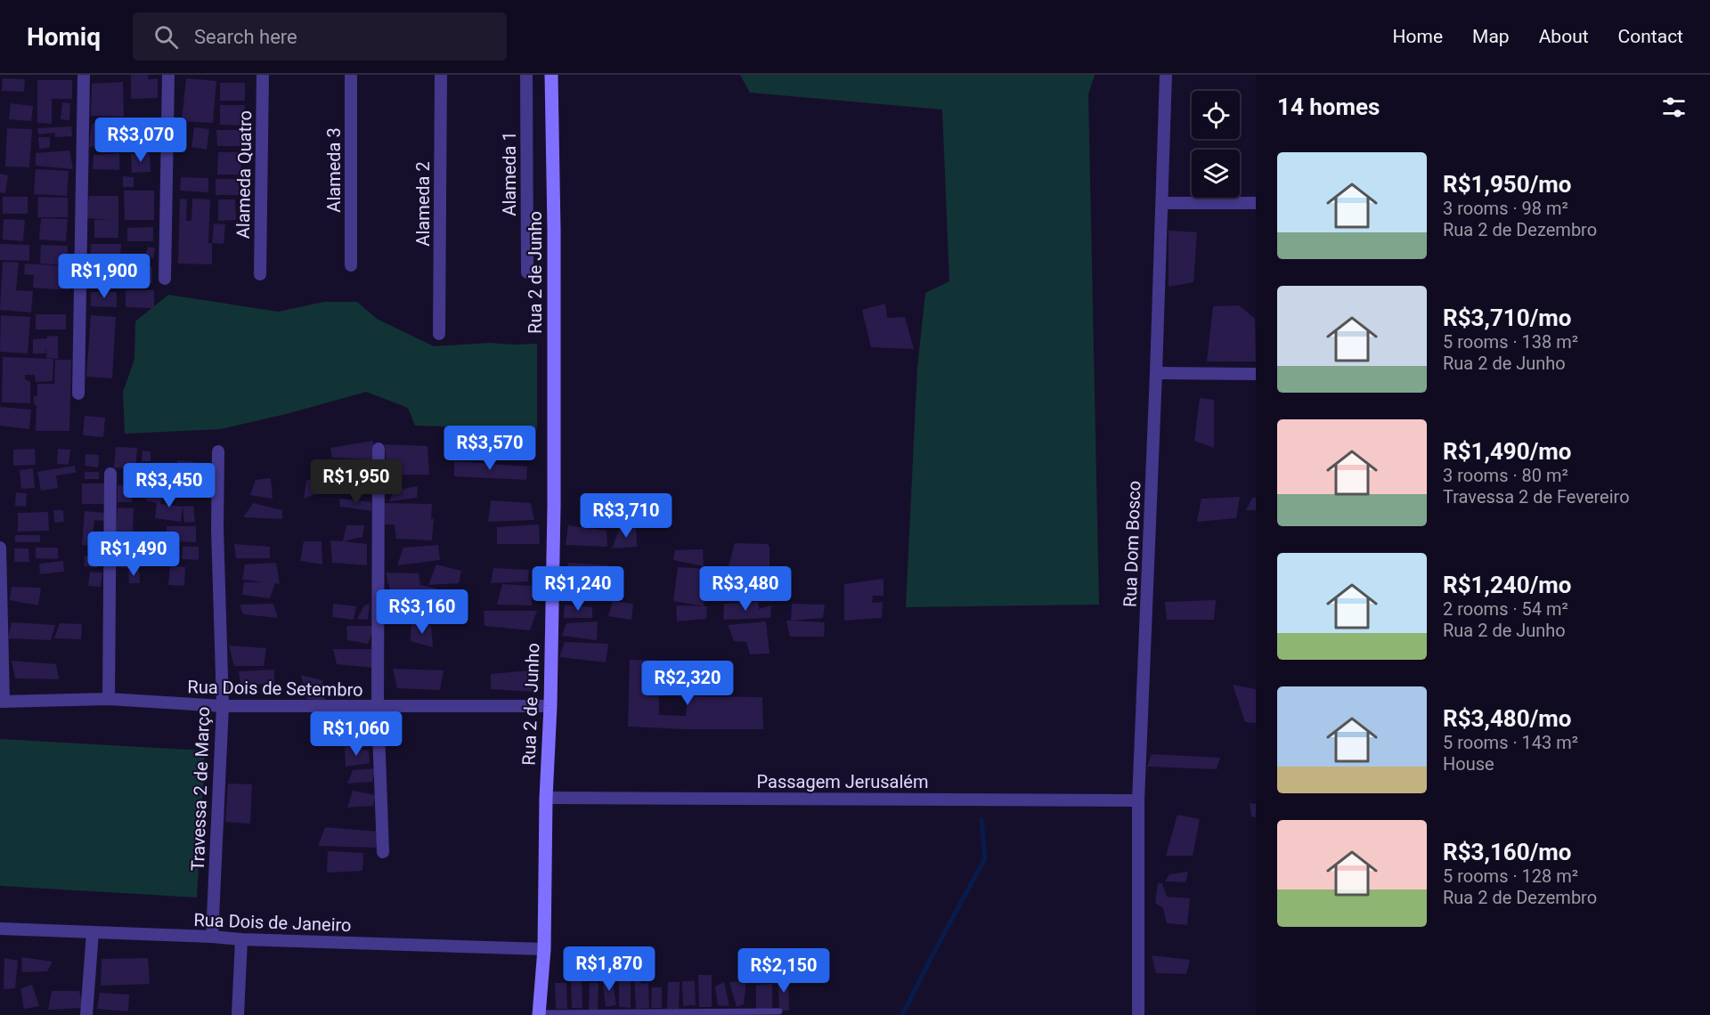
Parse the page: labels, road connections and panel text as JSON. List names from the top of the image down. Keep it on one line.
{"streets":{"street":["Alameda 3","Alameda 1","Alameda Quatro","Alameda 2","Rua 2 de Junho","Rua Dom Bosco","Rua Dois de Setembro","Passagem Jerusalém","Travessa 2 de Março","Rua Dois de Janeiro"]},"crossings":[["Rua 2 de Junho","Rua Dois de Setembro"],["Rua 2 de Junho","Passagem Jerusalém"],["Rua 2 de Junho","Rua Dois de Janeiro"],["Rua Dom Bosco","Passagem Jerusalém"],["Rua Dois de Setembro","Travessa 2 de Março"],["Travessa 2 de Março","Rua Dois de Janeiro"]],"page":{"header":"Homiq","search":"Search here","nav":["Home","Map","About","Contact"],"heading":"14 homes","price":["R$3,070","R$1,900","R$3,570","R$1,950","R$3,450","R$3,710","R$1,490","R$1,240","R$3,480","R$3,160","R$2,320","R$1,060","R$1,870","R$2,150"],"list":[{"name":"R$1,950/mo","note":"3 rooms · 98 m² · Rua 2 de Dezembro"},{"name":"R$3,710/mo","note":"5 rooms · 138 m² · Rua 2 de Junho"},{"name":"R$1,490/mo","note":"3 rooms · 80 m² · Travessa 2 de Fevereiro"},{"name":"R$1,240/mo","note":"2 rooms · 54 m² · Rua 2 de Junho"},{"name":"R$3,480/mo","note":"5 rooms · 143 m² · House"},{"name":"R$3,160/mo","note":"5 rooms · 128 m² · Rua 2 de Dezembro"}]}}
